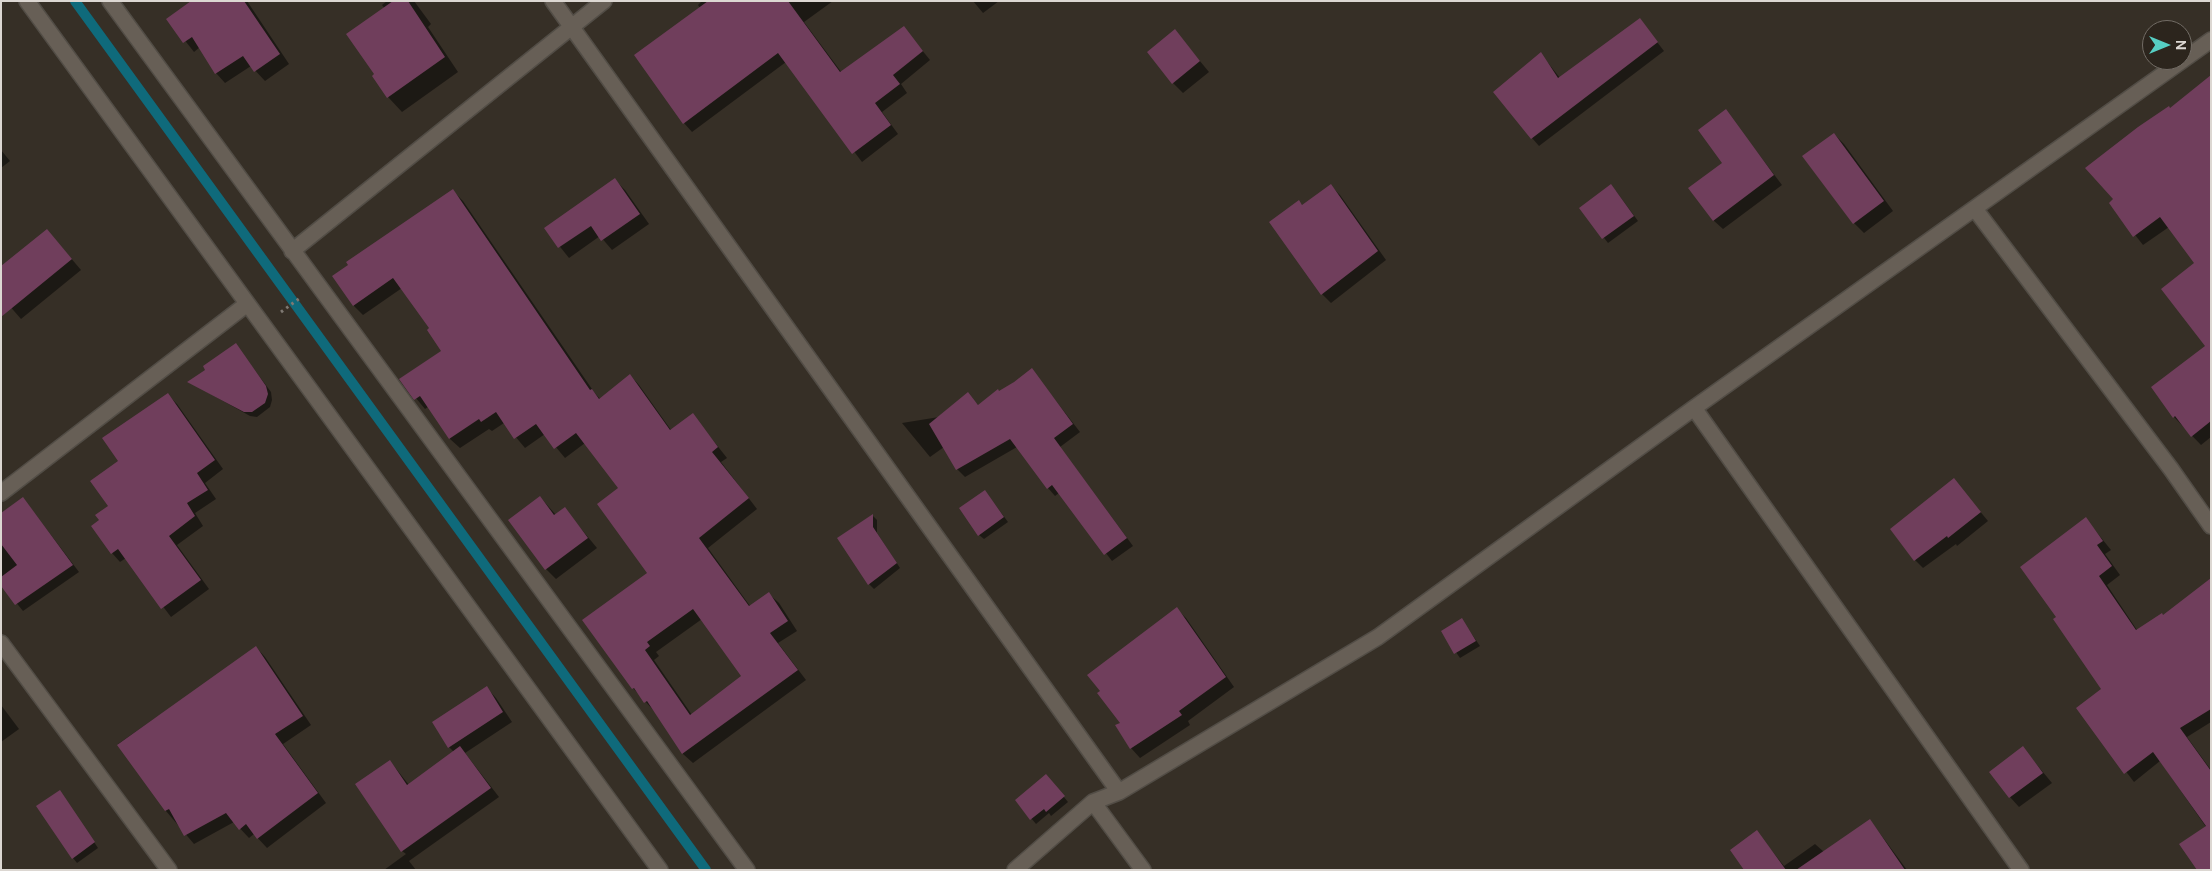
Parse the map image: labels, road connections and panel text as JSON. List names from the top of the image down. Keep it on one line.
{"north":"right"}
